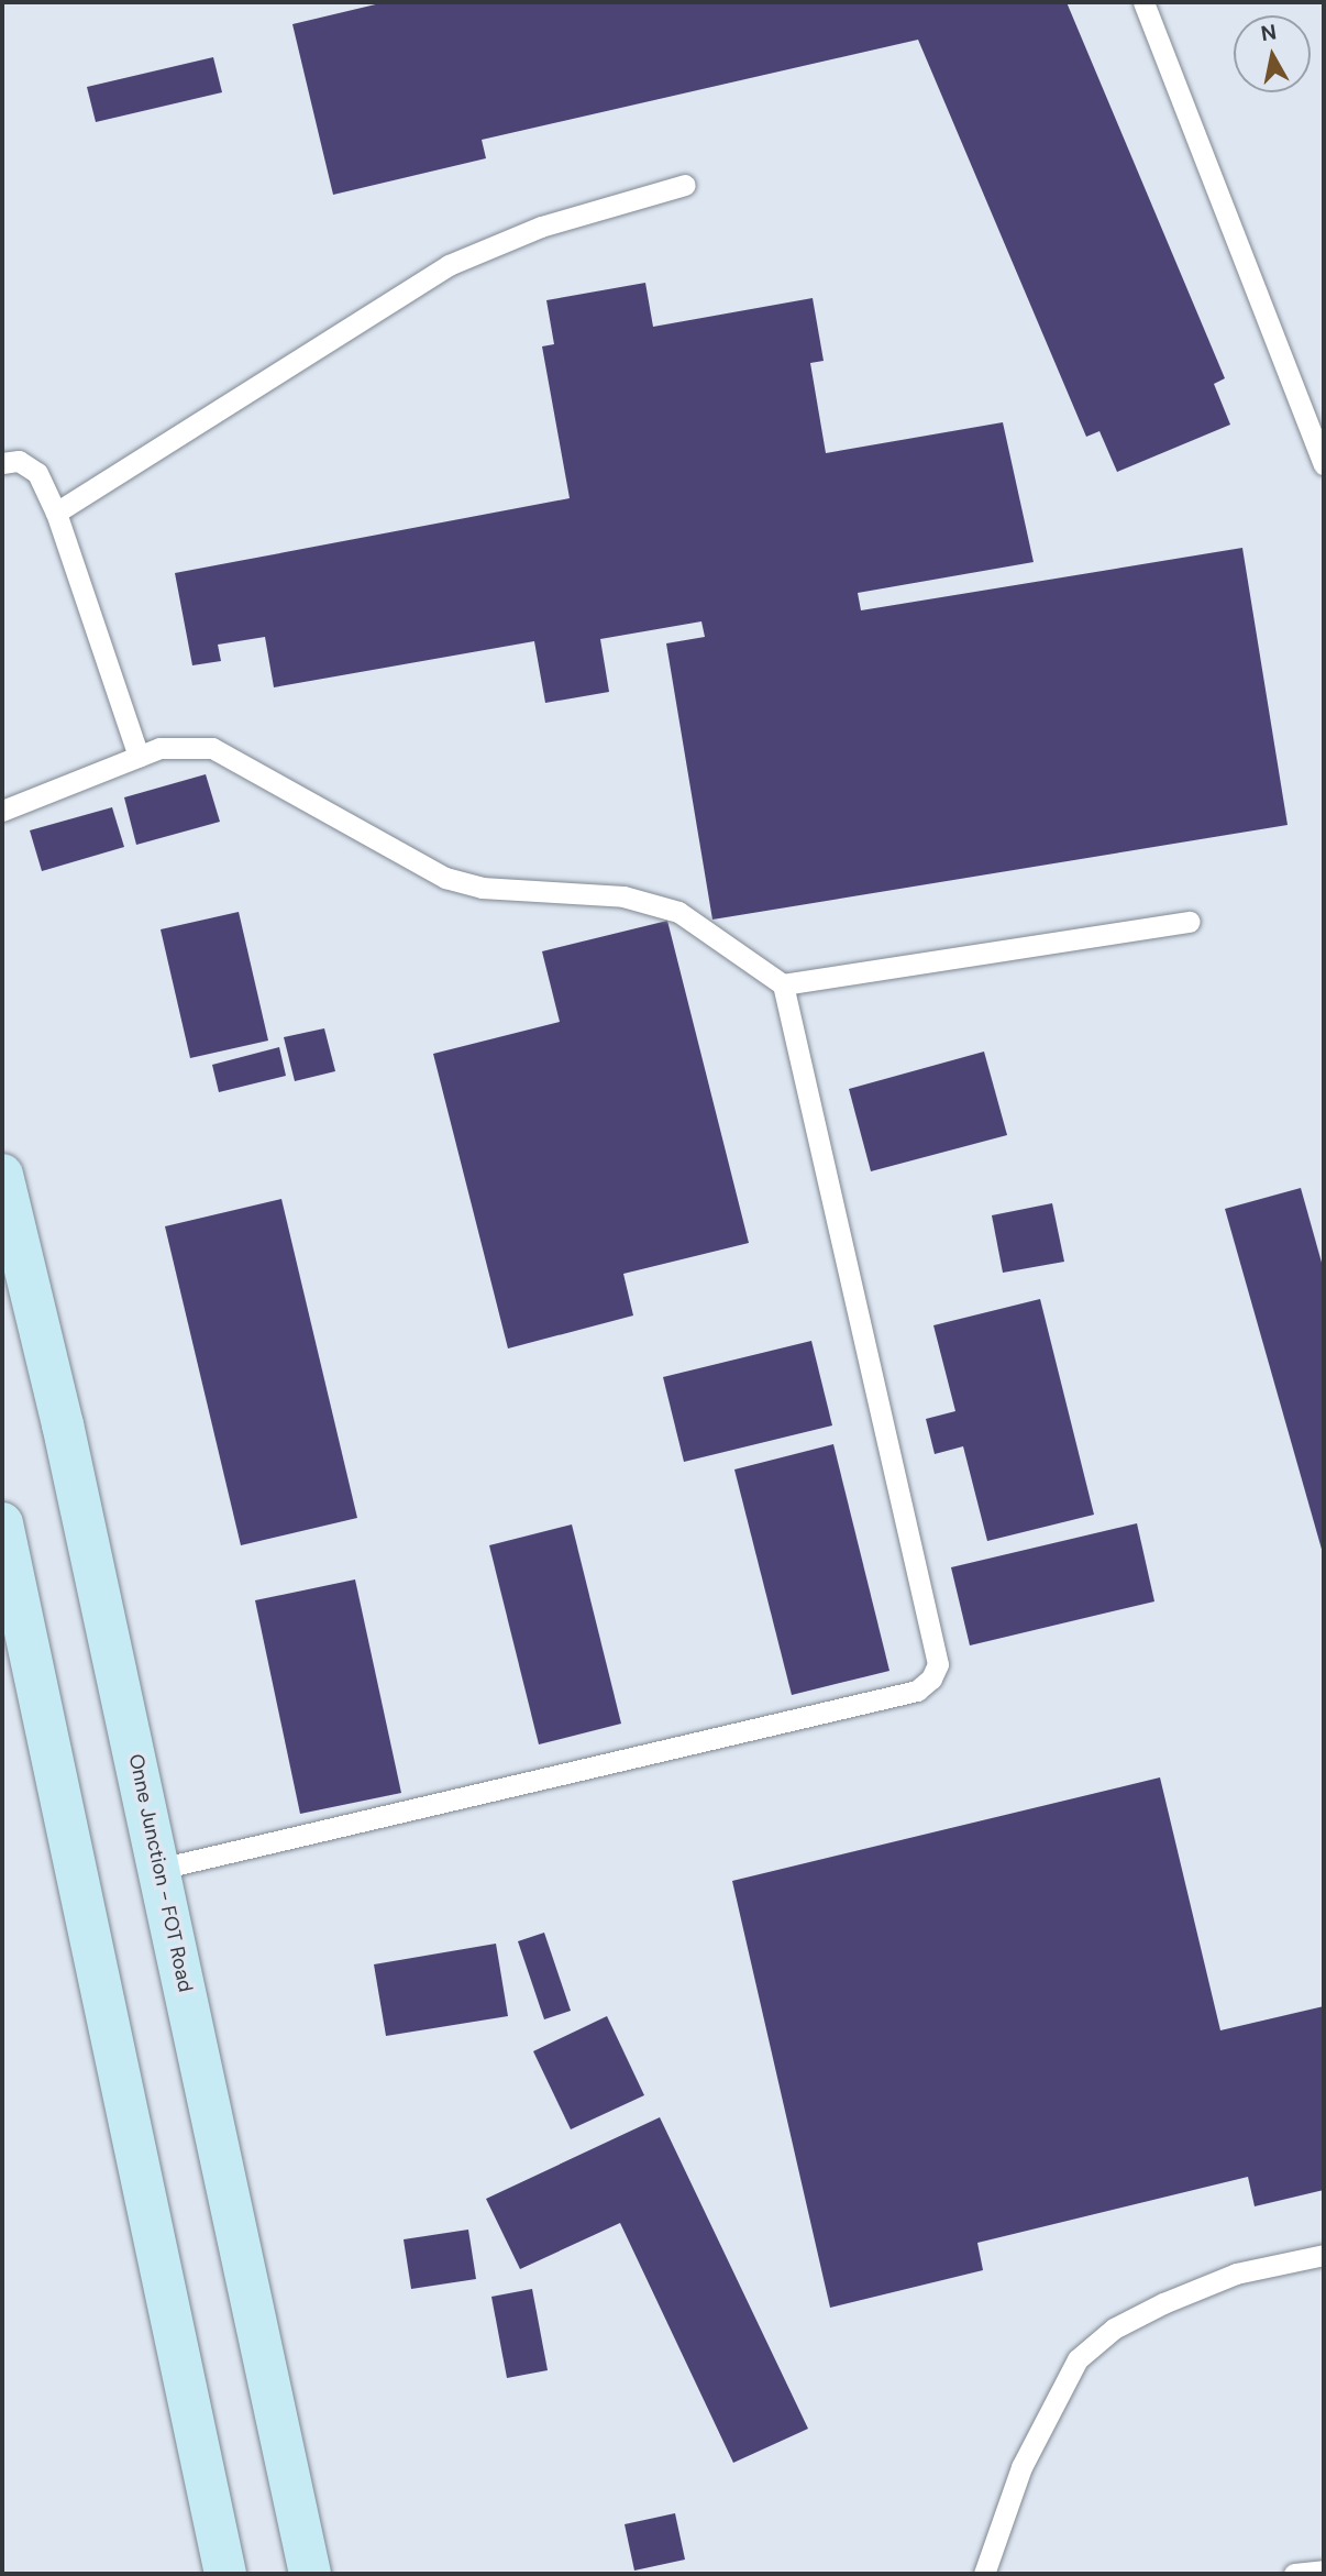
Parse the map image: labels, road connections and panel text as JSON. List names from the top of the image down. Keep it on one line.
{"streets":{"street":["Onne Junction - FOT Road"]},"north":"top"}
